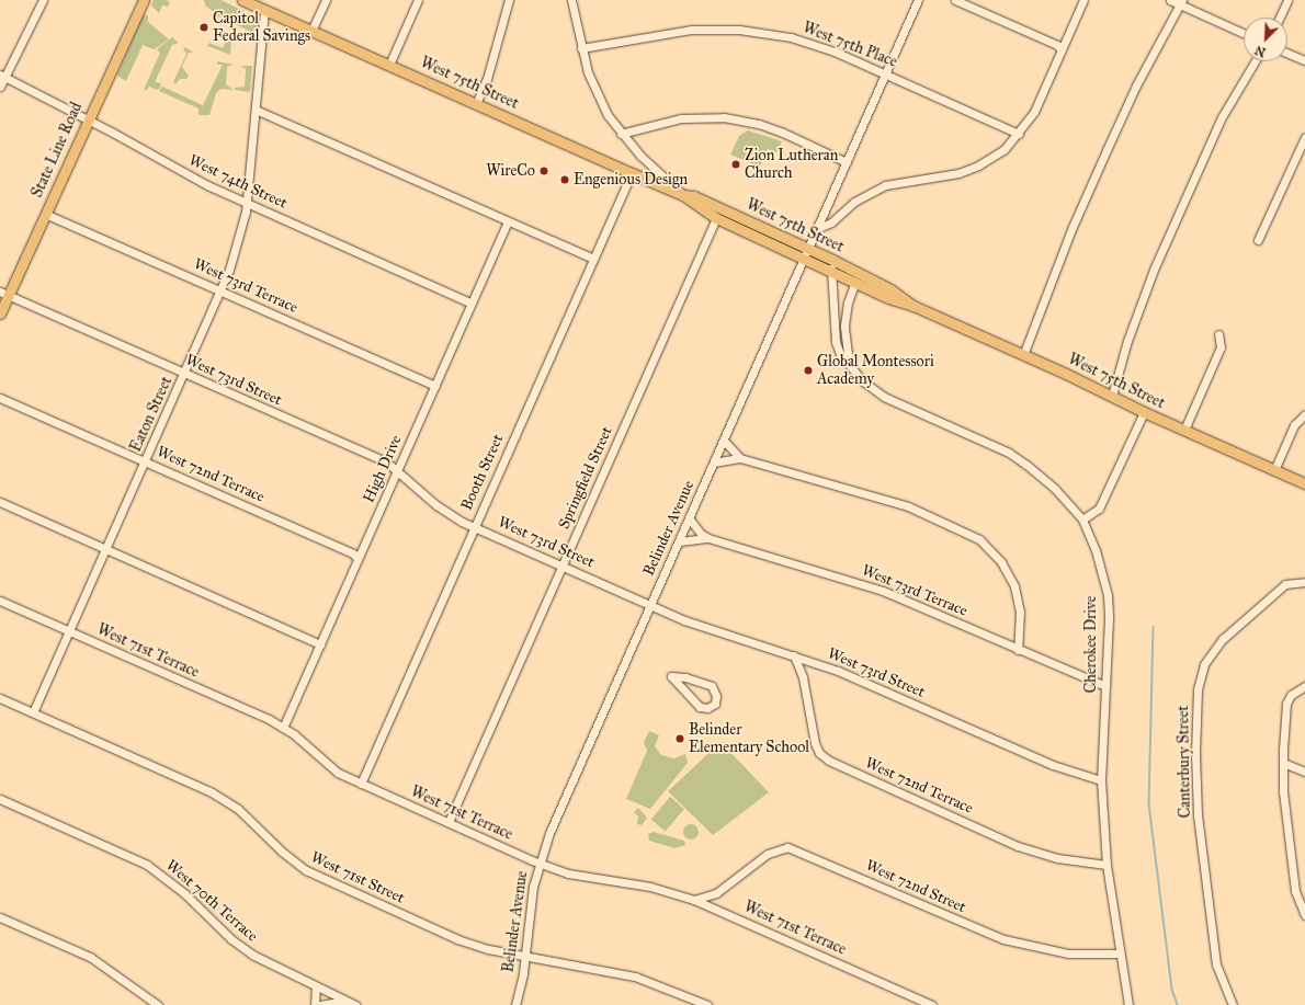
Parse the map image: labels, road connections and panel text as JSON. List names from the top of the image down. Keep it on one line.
{"streets":{"main road":["West 75th Street","State Line Road"],"street":["West 75th Place","West 74th Street","West 73rd Terrace","West 73rd Street","Eaton Street","High Drive","Booth Street","West 72nd Terrace","Springfield Street","Belinder Avenue","Cherokee Drive","West 71st Terrace","Canterbury Street","West 71st Street","West 72nd Street","West 70th Terrace"]},"crossings":[["West 75th Place","Belinder Avenue"],["West 75th Street","Eaton Street"],["West 75th Street","Booth Street"],["West 75th Street","Springfield Street"],["West 75th Street","Belinder Avenue"],["West 75th Street","Cherokee Drive"],["State Line Road","West 74th Street"],["State Line Road","West 73rd Terrace"],["State Line Road","West 73rd Street"],["West 74th Street","Eaton Street"],["West 74th Street","High Drive"],["West 73rd Terrace","Eaton Street"],["West 73rd Terrace","High Drive"],["West 73rd Terrace","Belinder Avenue"],["West 73rd Terrace","Cherokee Drive"],["West 73rd Street","Eaton Street"],["West 73rd Street","High Drive"],["West 73rd Street","Booth Street"],["West 73rd Street","West 72nd Terrace"],["West 73rd Street","Springfield Street"],["West 73rd Street","Belinder Avenue"],["West 73rd Street","Cherokee Drive"],["Eaton Street","West 72nd Terrace"],["Eaton Street","West 71st Terrace"],["Eaton Street","West 71st Street"],["High Drive","West 72nd Terrace"],["High Drive","West 71st Terrace"],["Booth Street","West 71st Terrace"],["West 72nd Terrace","Cherokee Drive"],["Springfield Street","West 71st Terrace"],["Belinder Avenue","West 71st Terrace"],["Belinder Avenue","West 71st Street"],["Cherokee Drive","West 72nd Street"],["West 71st Terrace","West 72nd Street"]],"places":["Capitol Federal Savings","Zion Lutheran Church","WireCo","Engenious Design","Global Montessori Academy","Belinder Elementary School"],"north":"bottom left"}
